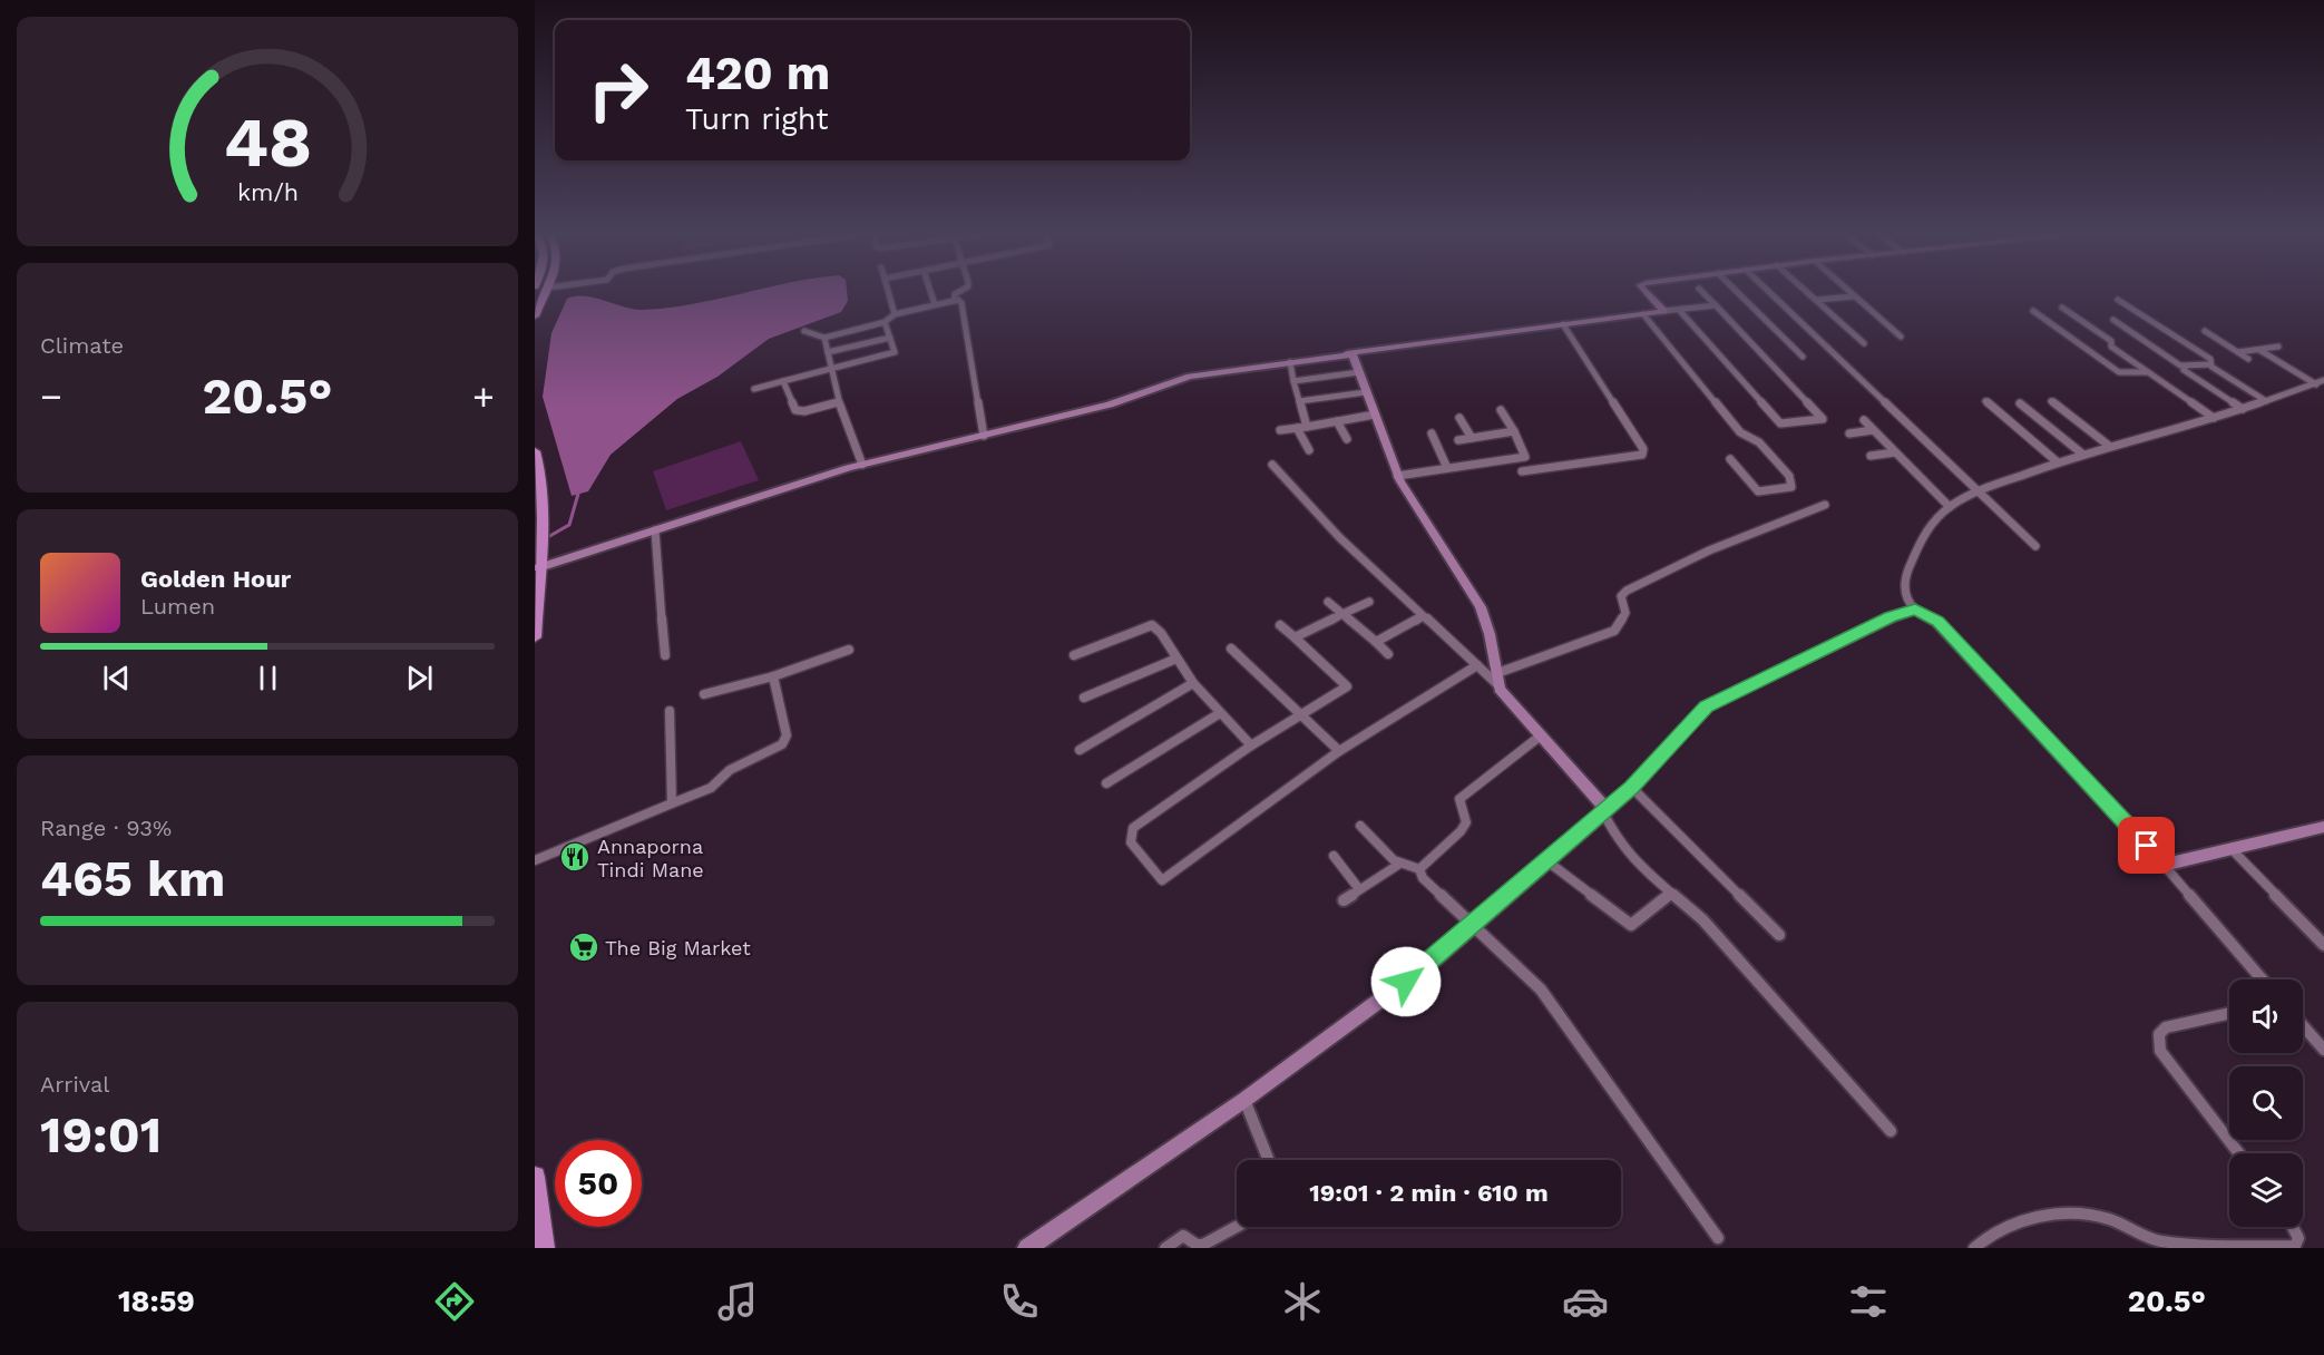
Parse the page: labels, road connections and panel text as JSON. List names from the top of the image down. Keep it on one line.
{"places":{"restaurant":["Annaporna Tindi Mane"],"supermarket":["The Big Market"]},"page":{"turn":["420 m","Turn right"],"tile":["Climate",["Range · 93%","465 km"],["Arrival","19:01"]],"heat":["−","20.5°","+"],"song":["Golden Hour","Lumen"],"limit":"50","trip":"19:01 · 2 min · 610 m","tabs":["18:59","20.5°"],"gauge":["48","km/h"]}}
